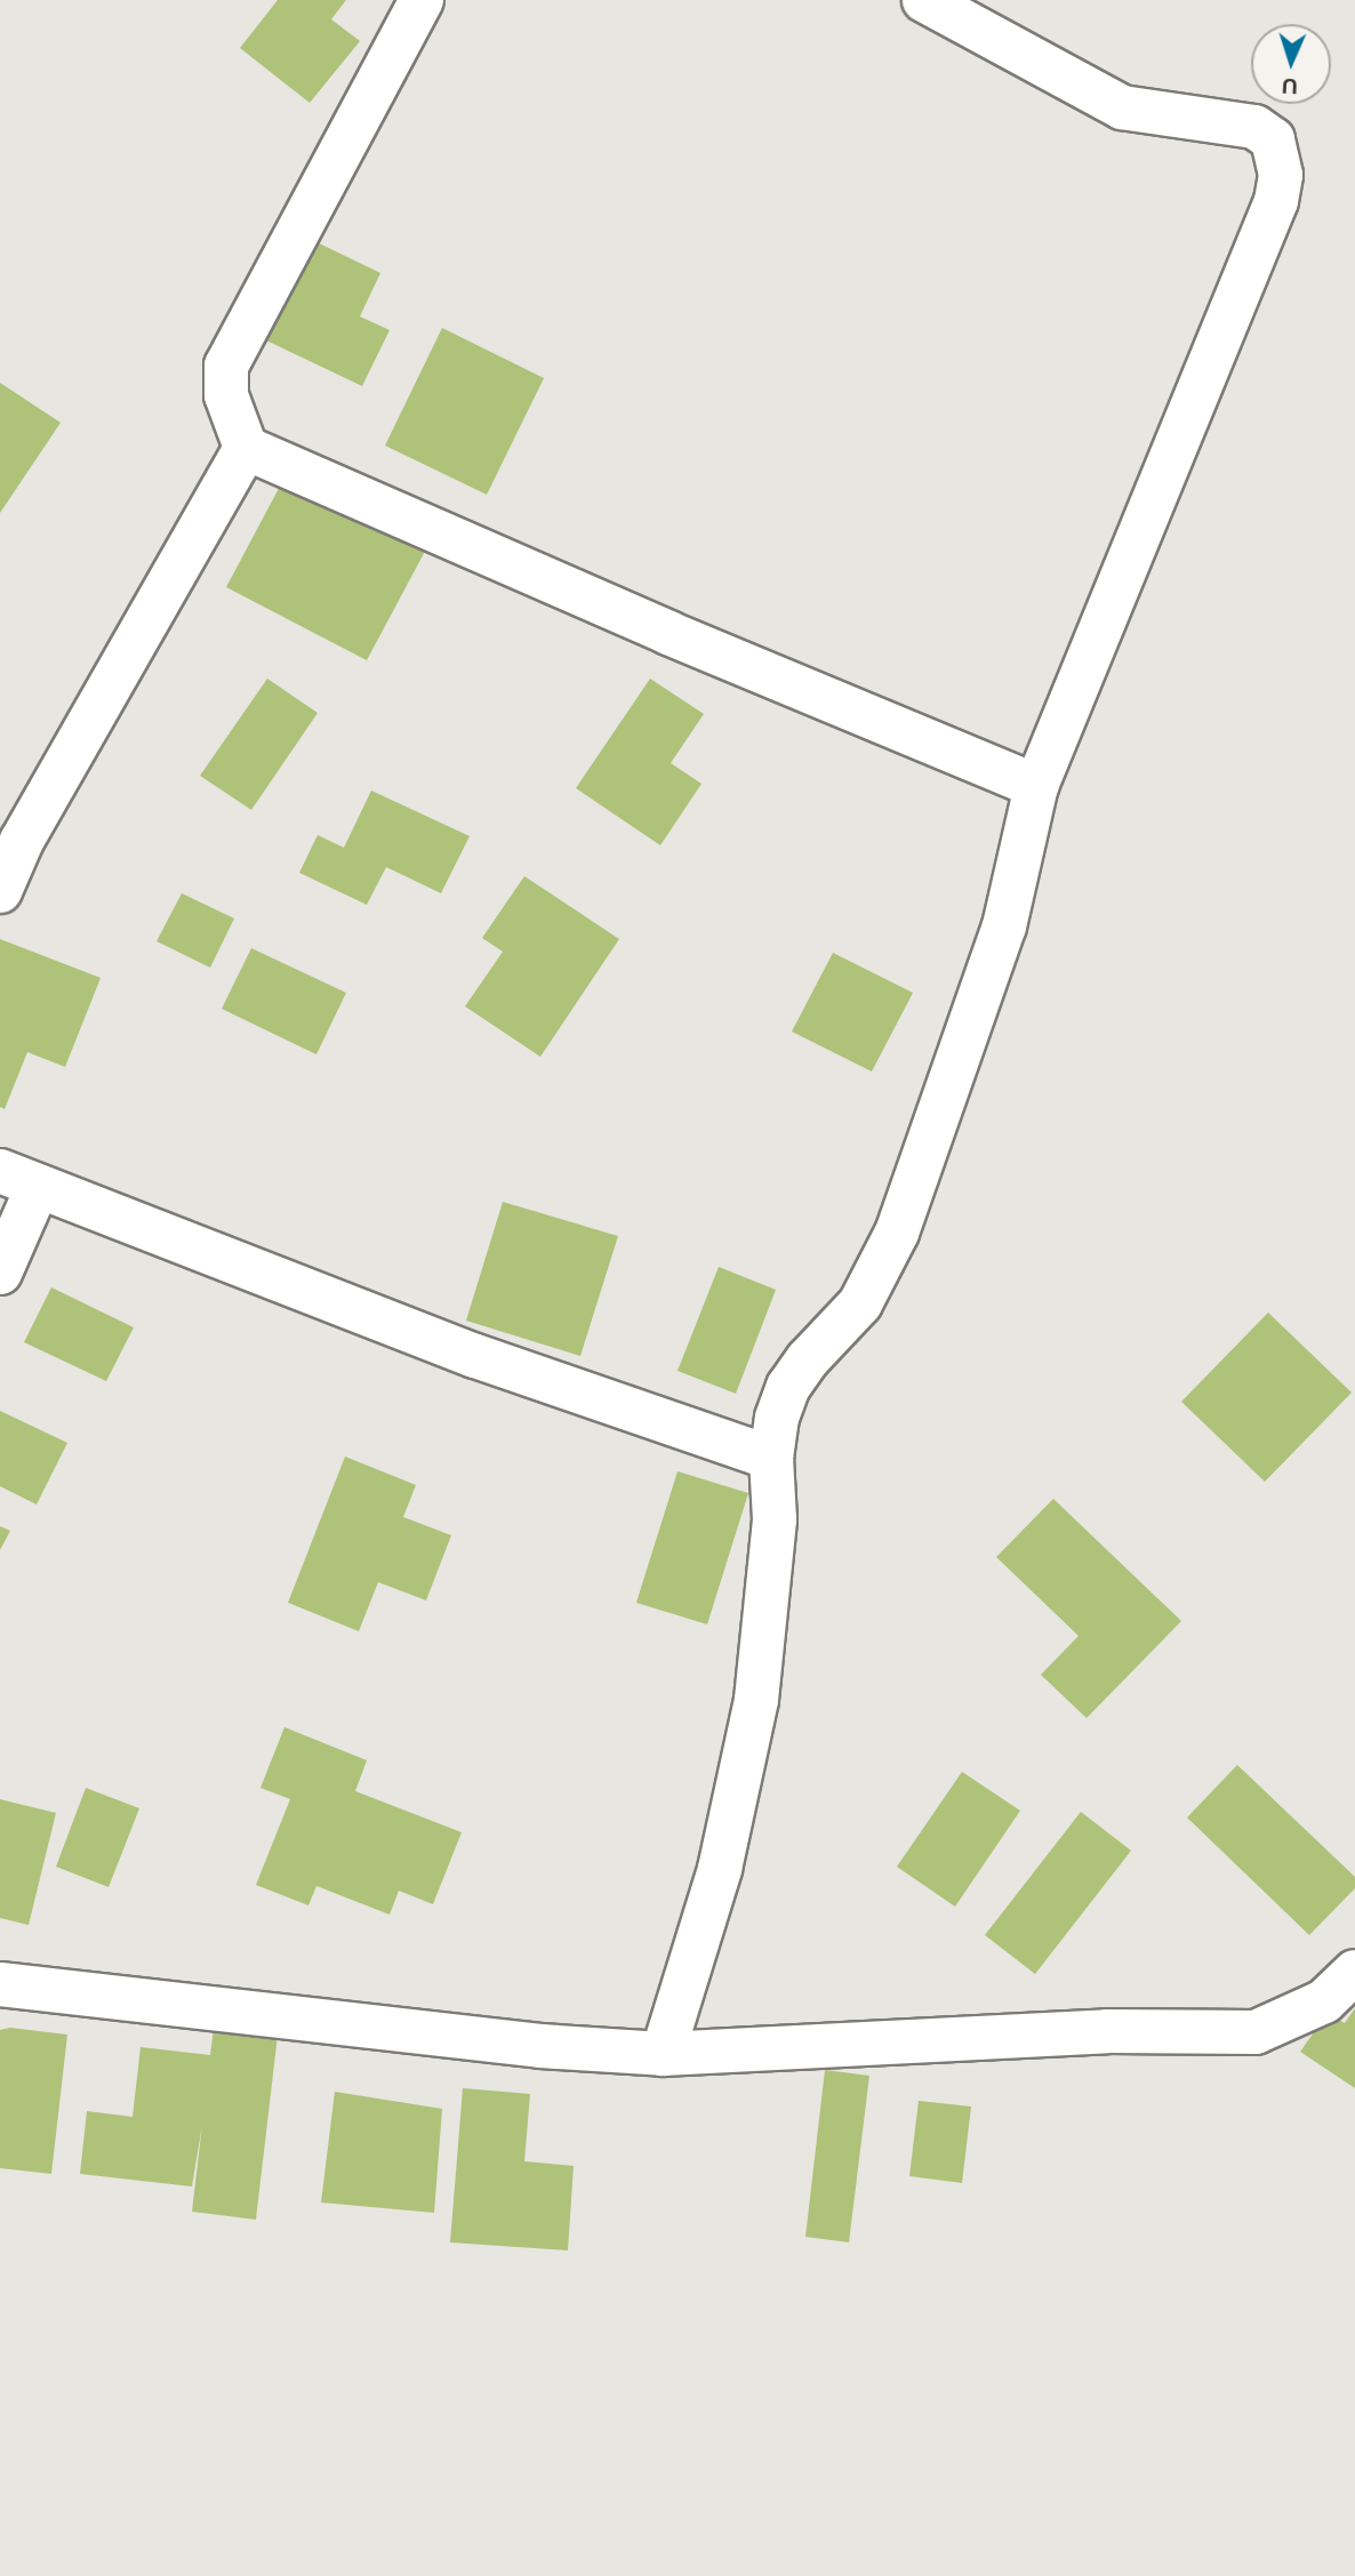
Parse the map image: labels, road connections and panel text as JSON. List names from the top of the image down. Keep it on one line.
{"north":"bottom"}
